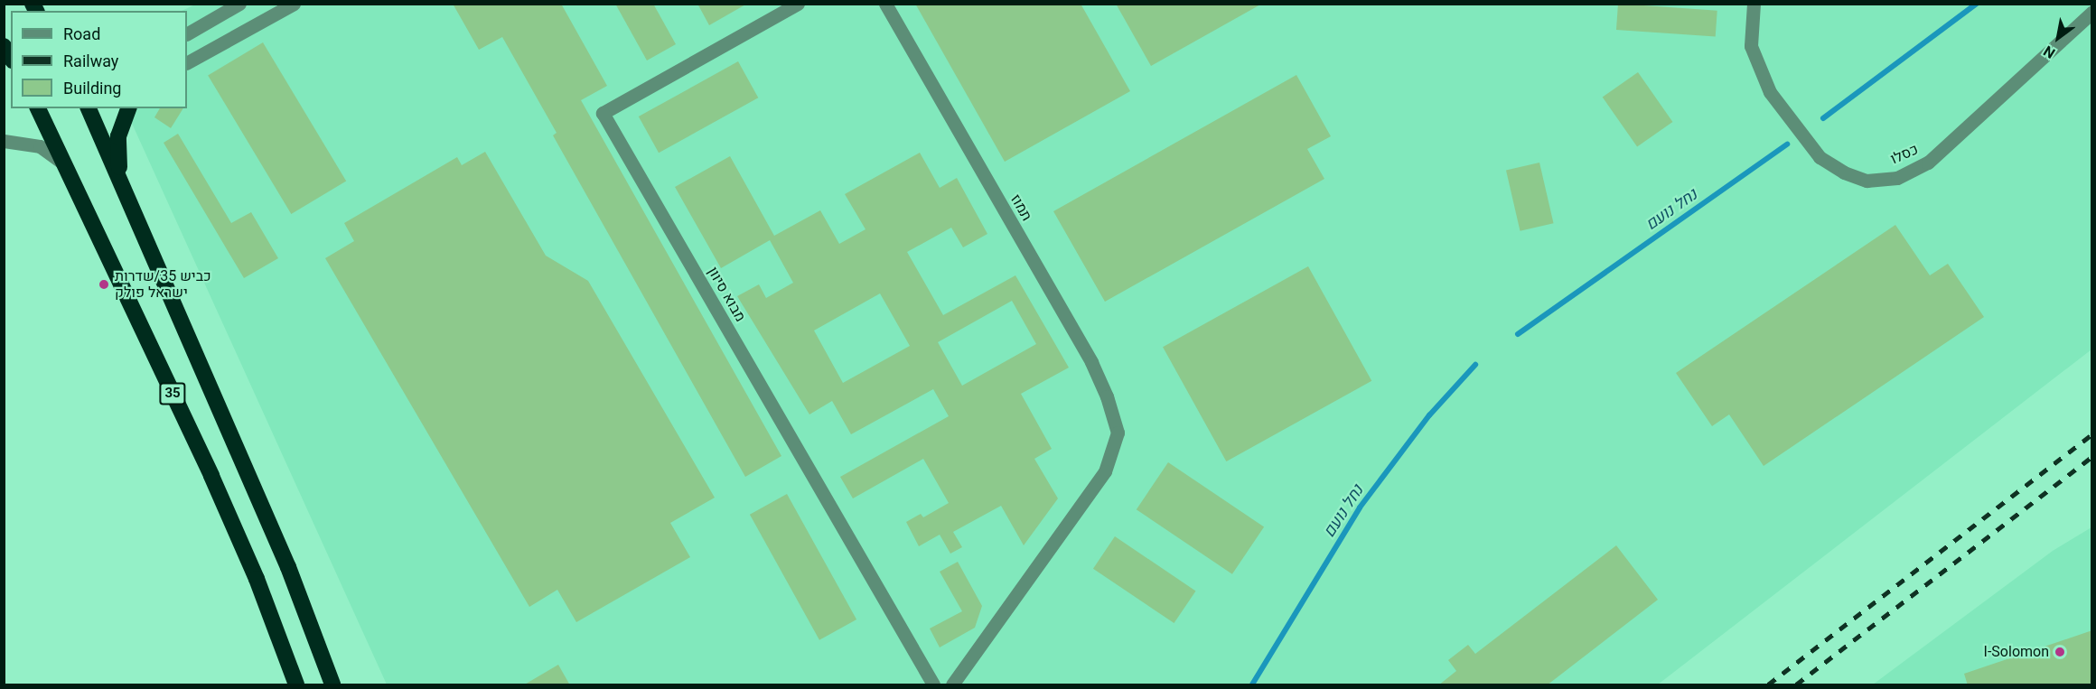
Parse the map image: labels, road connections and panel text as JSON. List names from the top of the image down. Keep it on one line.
{"streets":{"highway":["35"],"street":["כסלו","תמוז","מבוא סיוון"]},"water":["נחל נועם"],"places":["כביש 35/שדרות ישראל פולק","I-Solomon"],"legend":["Road","Railway","Building"],"north":"bottom left"}
